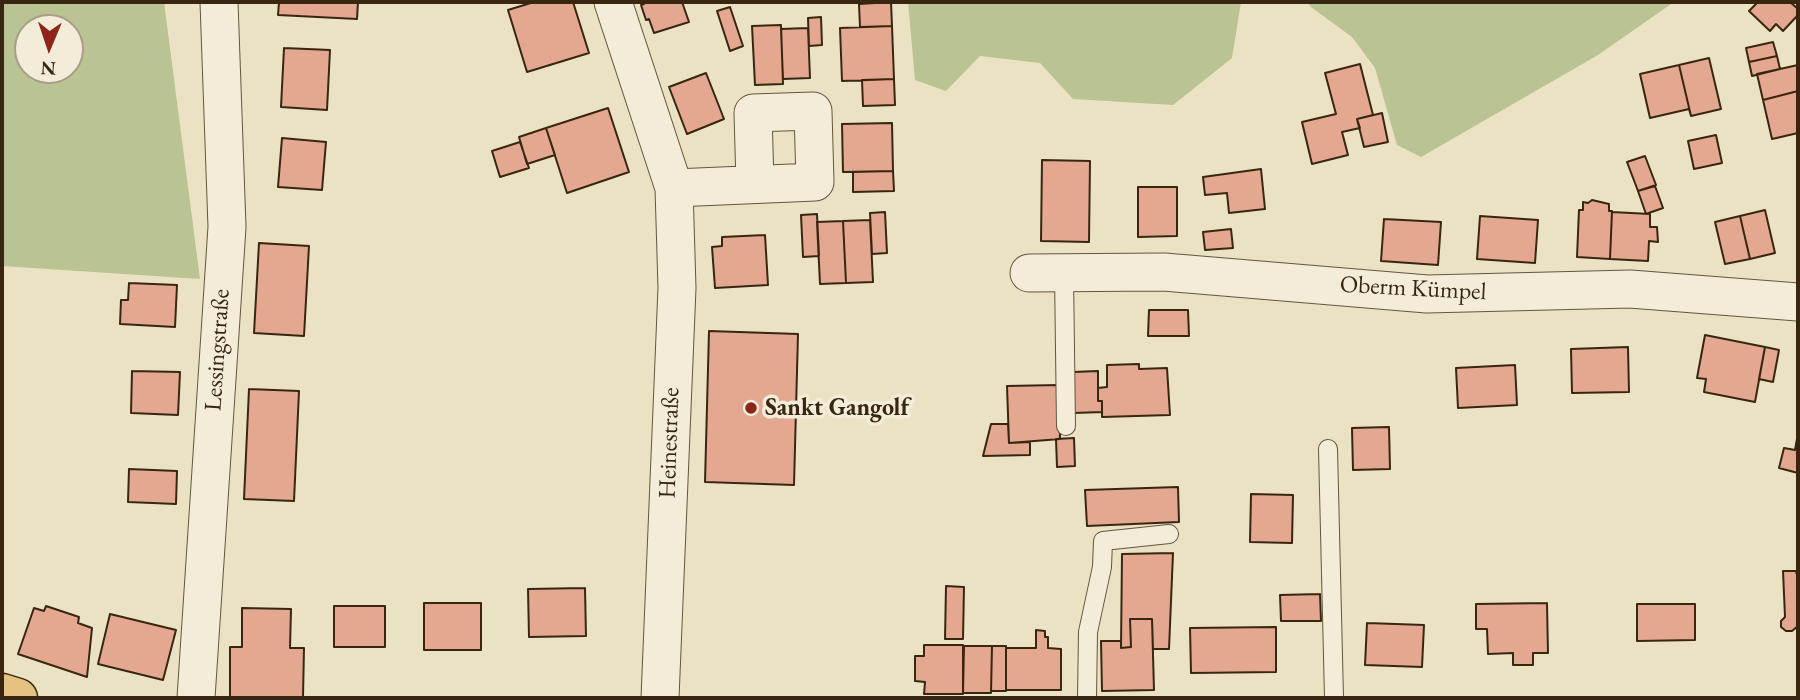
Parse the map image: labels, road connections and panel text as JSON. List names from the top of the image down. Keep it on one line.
{"streets":{"street":["Oberm Kümpel","Lessingstraße","Heinestraße"]},"places":["Sankt Gangolf"],"north":"bottom"}
